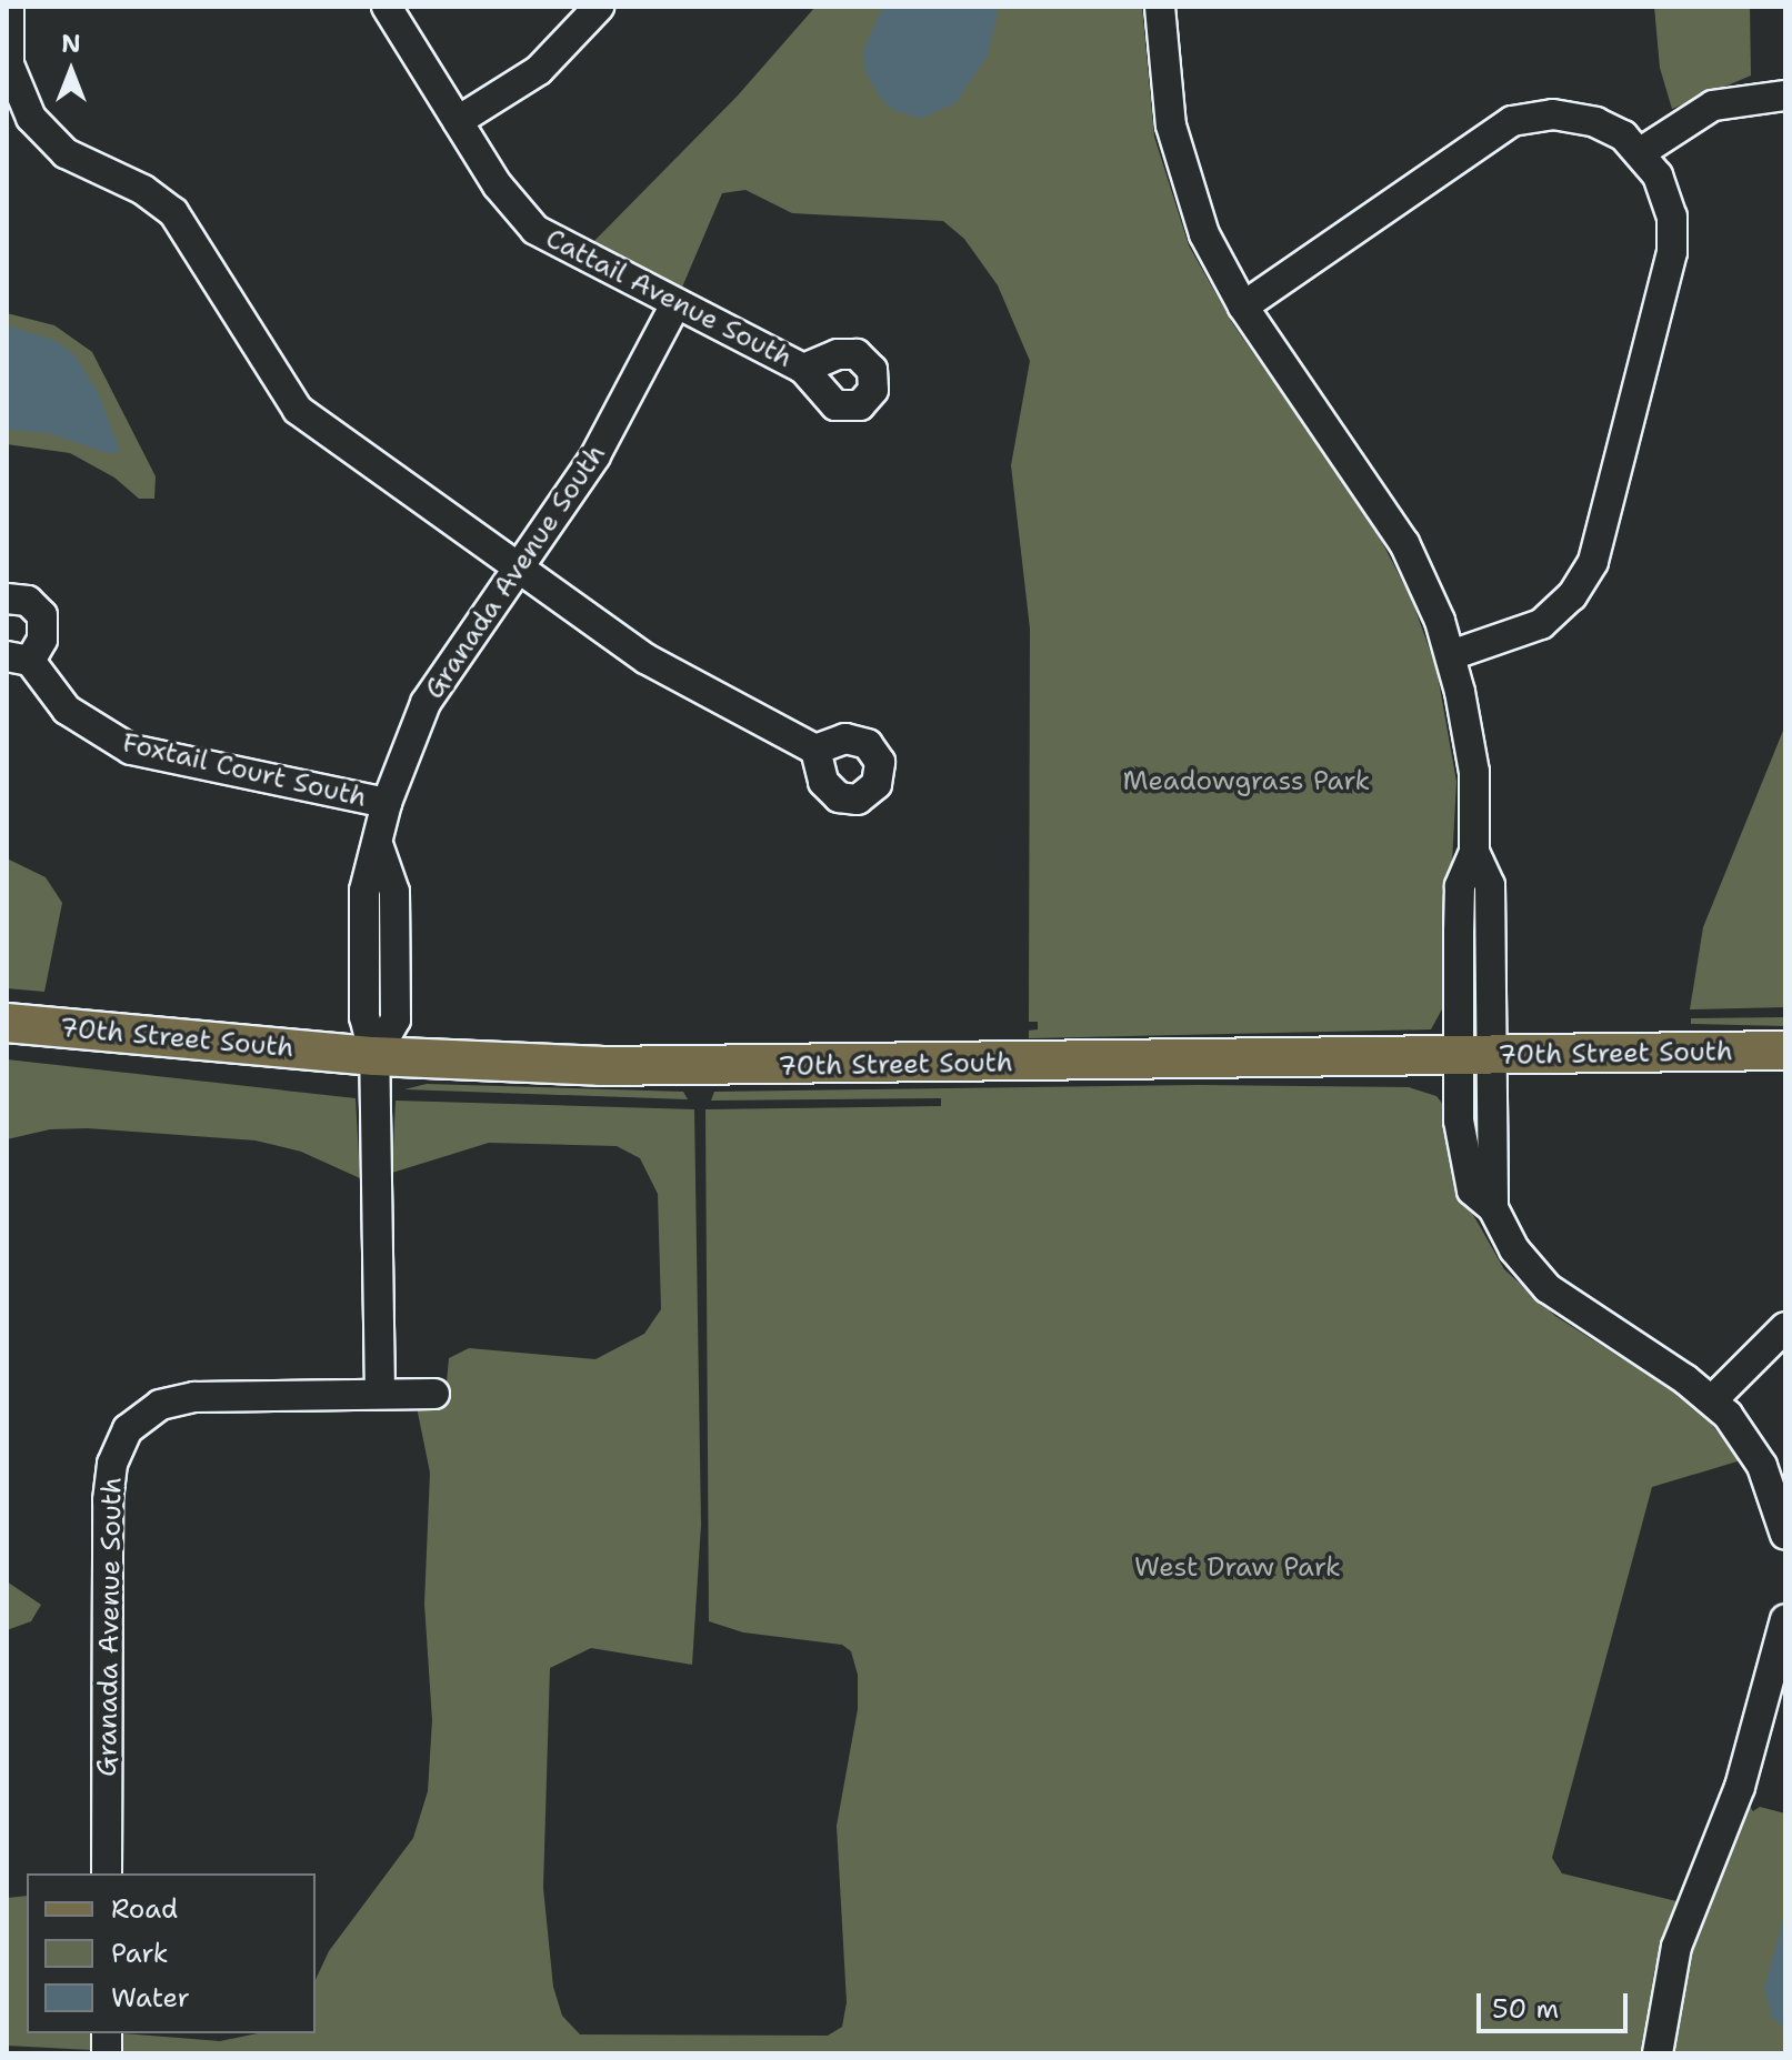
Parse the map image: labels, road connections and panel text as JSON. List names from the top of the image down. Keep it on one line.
{"streets":{"main road":["70th Street South"],"street":["Cattail Avenue South","Granada Avenue South","Foxtail Court South"]},"crossings":[["Cattail Avenue South","Granada Avenue South"],["Granada Avenue South","Foxtail Court South"],["Granada Avenue South","70th Street South"]],"parks":["Meadowgrass Park","West Draw Park"],"legend":["Road","Park","Water"],"scale_bar":"50 m","north":"top"}
